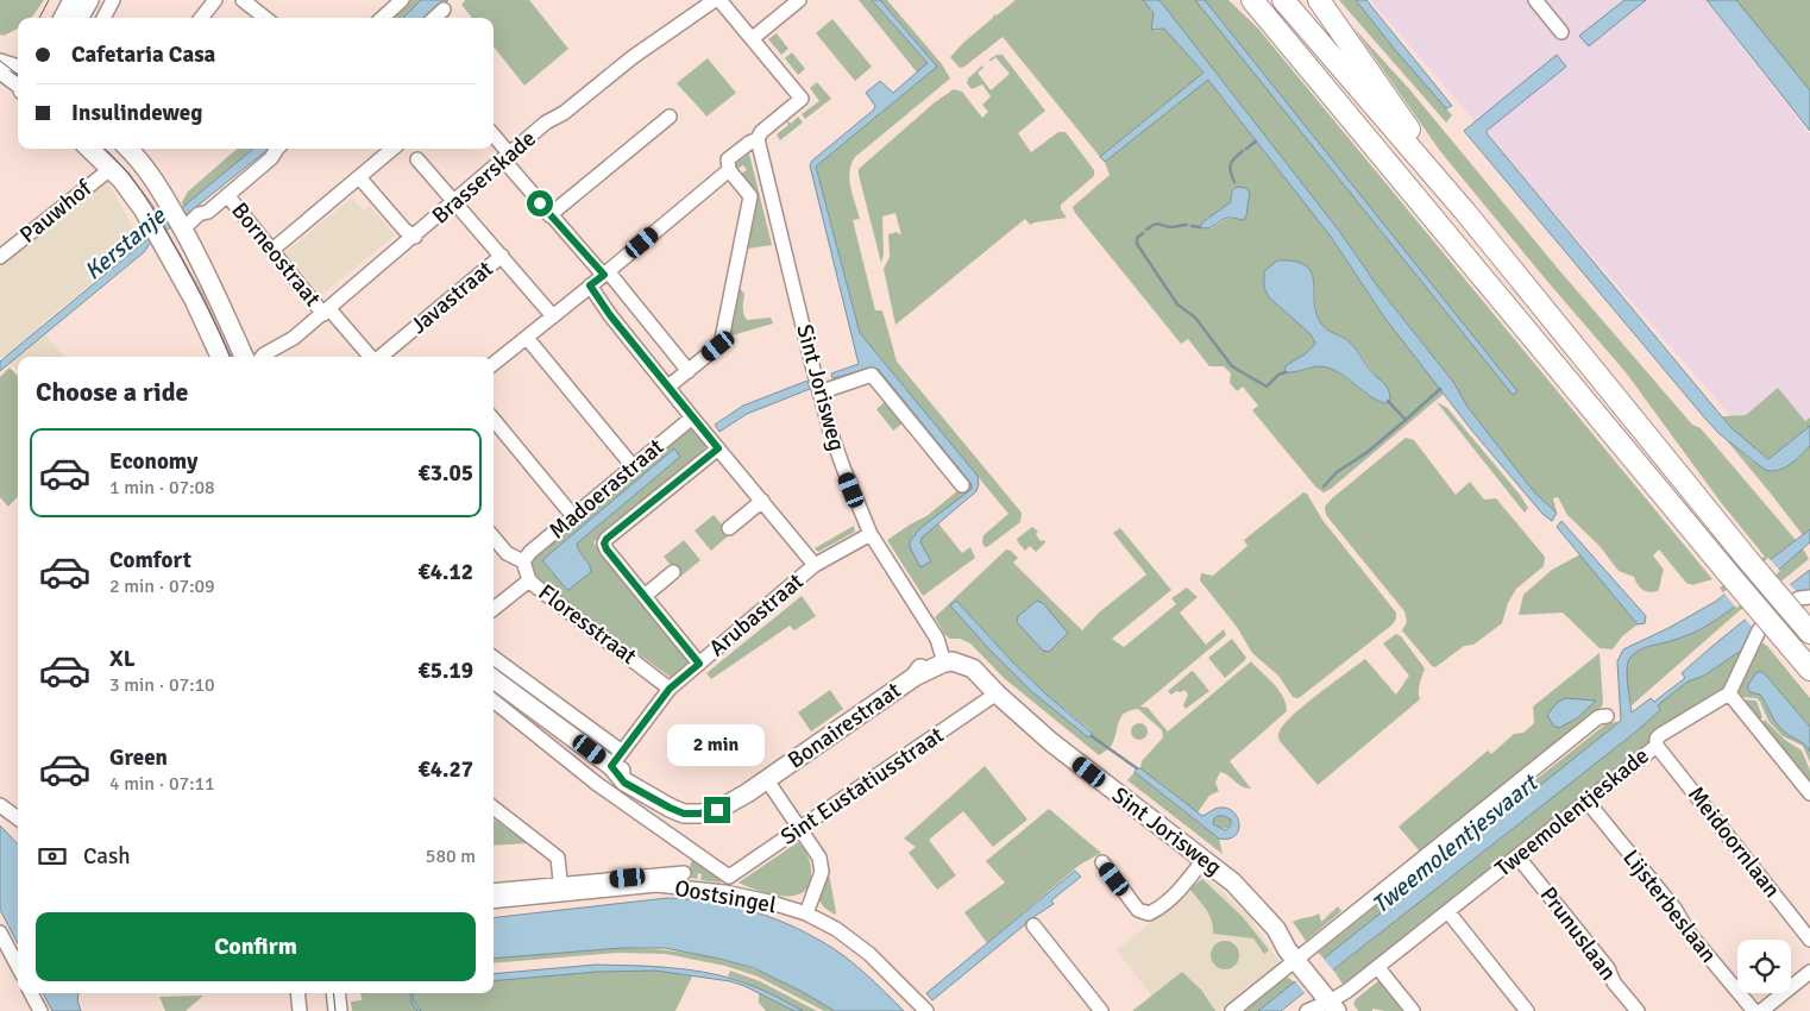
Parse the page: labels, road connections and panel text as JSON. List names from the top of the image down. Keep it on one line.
{"streets":{"main road":["Sint Jorisweg","Bonairestraat"],"street":["Brasserskade","Pauwhof","Borneostraat","Javastraat","Madoerastraat","Arubastraat","Floresstraat","Sint Eustatiusstraat","Tweemolentjeskade","Meidoornlaan","Oostsingel","Lijsterbeslaan","Prunuslaan"]},"crossings":[["Brasserskade","Borneostraat"],["Sint Jorisweg","Arubastraat"],["Sint Jorisweg","Bonairestraat"],["Sint Jorisweg","Sint Eustatiusstraat"],["Sint Jorisweg","Tweemolentjeskade"],["Madoerastraat","Floresstraat"],["Arubastraat","Floresstraat"],["Arubastraat","Bonairestraat"],["Tweemolentjeskade","Meidoornlaan"],["Tweemolentjeskade","Lijsterbeslaan"],["Tweemolentjeskade","Prunuslaan"]],"water":["Kerstanje","Tweemolentjesvaart"],"page":{"banner":["Cafetaria Casa","Insulindeweg"],"heading":"Choose a ride","list":[{"name":"Economy","note":"1 min · 07:08","value":"€3.05"},{"name":"Comfort","note":"2 min · 07:09","value":"€4.12"},{"name":"XL","note":"3 min · 07:10","value":"€5.19"},{"name":"Green","note":"4 min · 07:11","value":"€4.27"}],"bubble":"2 min","pay":["Cash","580 m"],"buttons":"Confirm"}}
